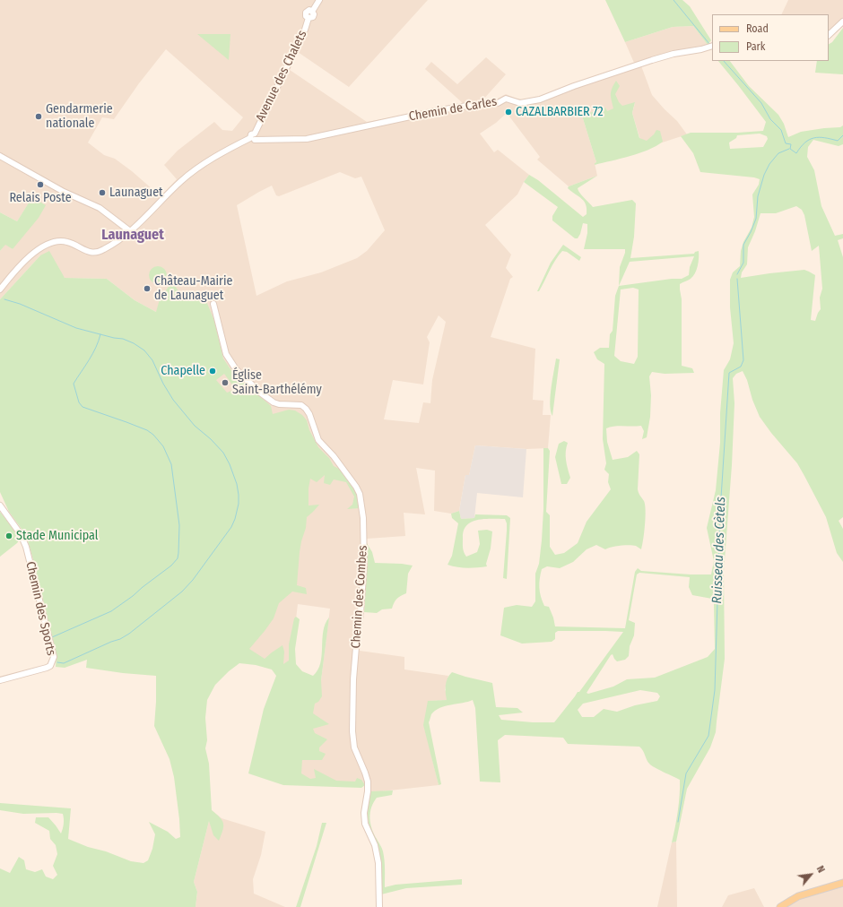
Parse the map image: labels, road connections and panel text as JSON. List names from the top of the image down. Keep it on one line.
{"streets":{"street":["Avenue des Chalets","Chemin de Carles","Chemin des Combes","Chemin des Sports"]},"crossings":[["Avenue des Chalets","Chemin de Carles"]],"districts":["Launaguet"],"water":["Ruisseau des Cètels"],"places":["CAZALBARBIER 72","Gendarmerie nationale","Relais Poste","Launaguet","Château-Mairie de Launaguet","Chapelle","Église Saint-Barthélémy","Stade Municipal"],"legend":["Road","Park"],"north":"top right"}
